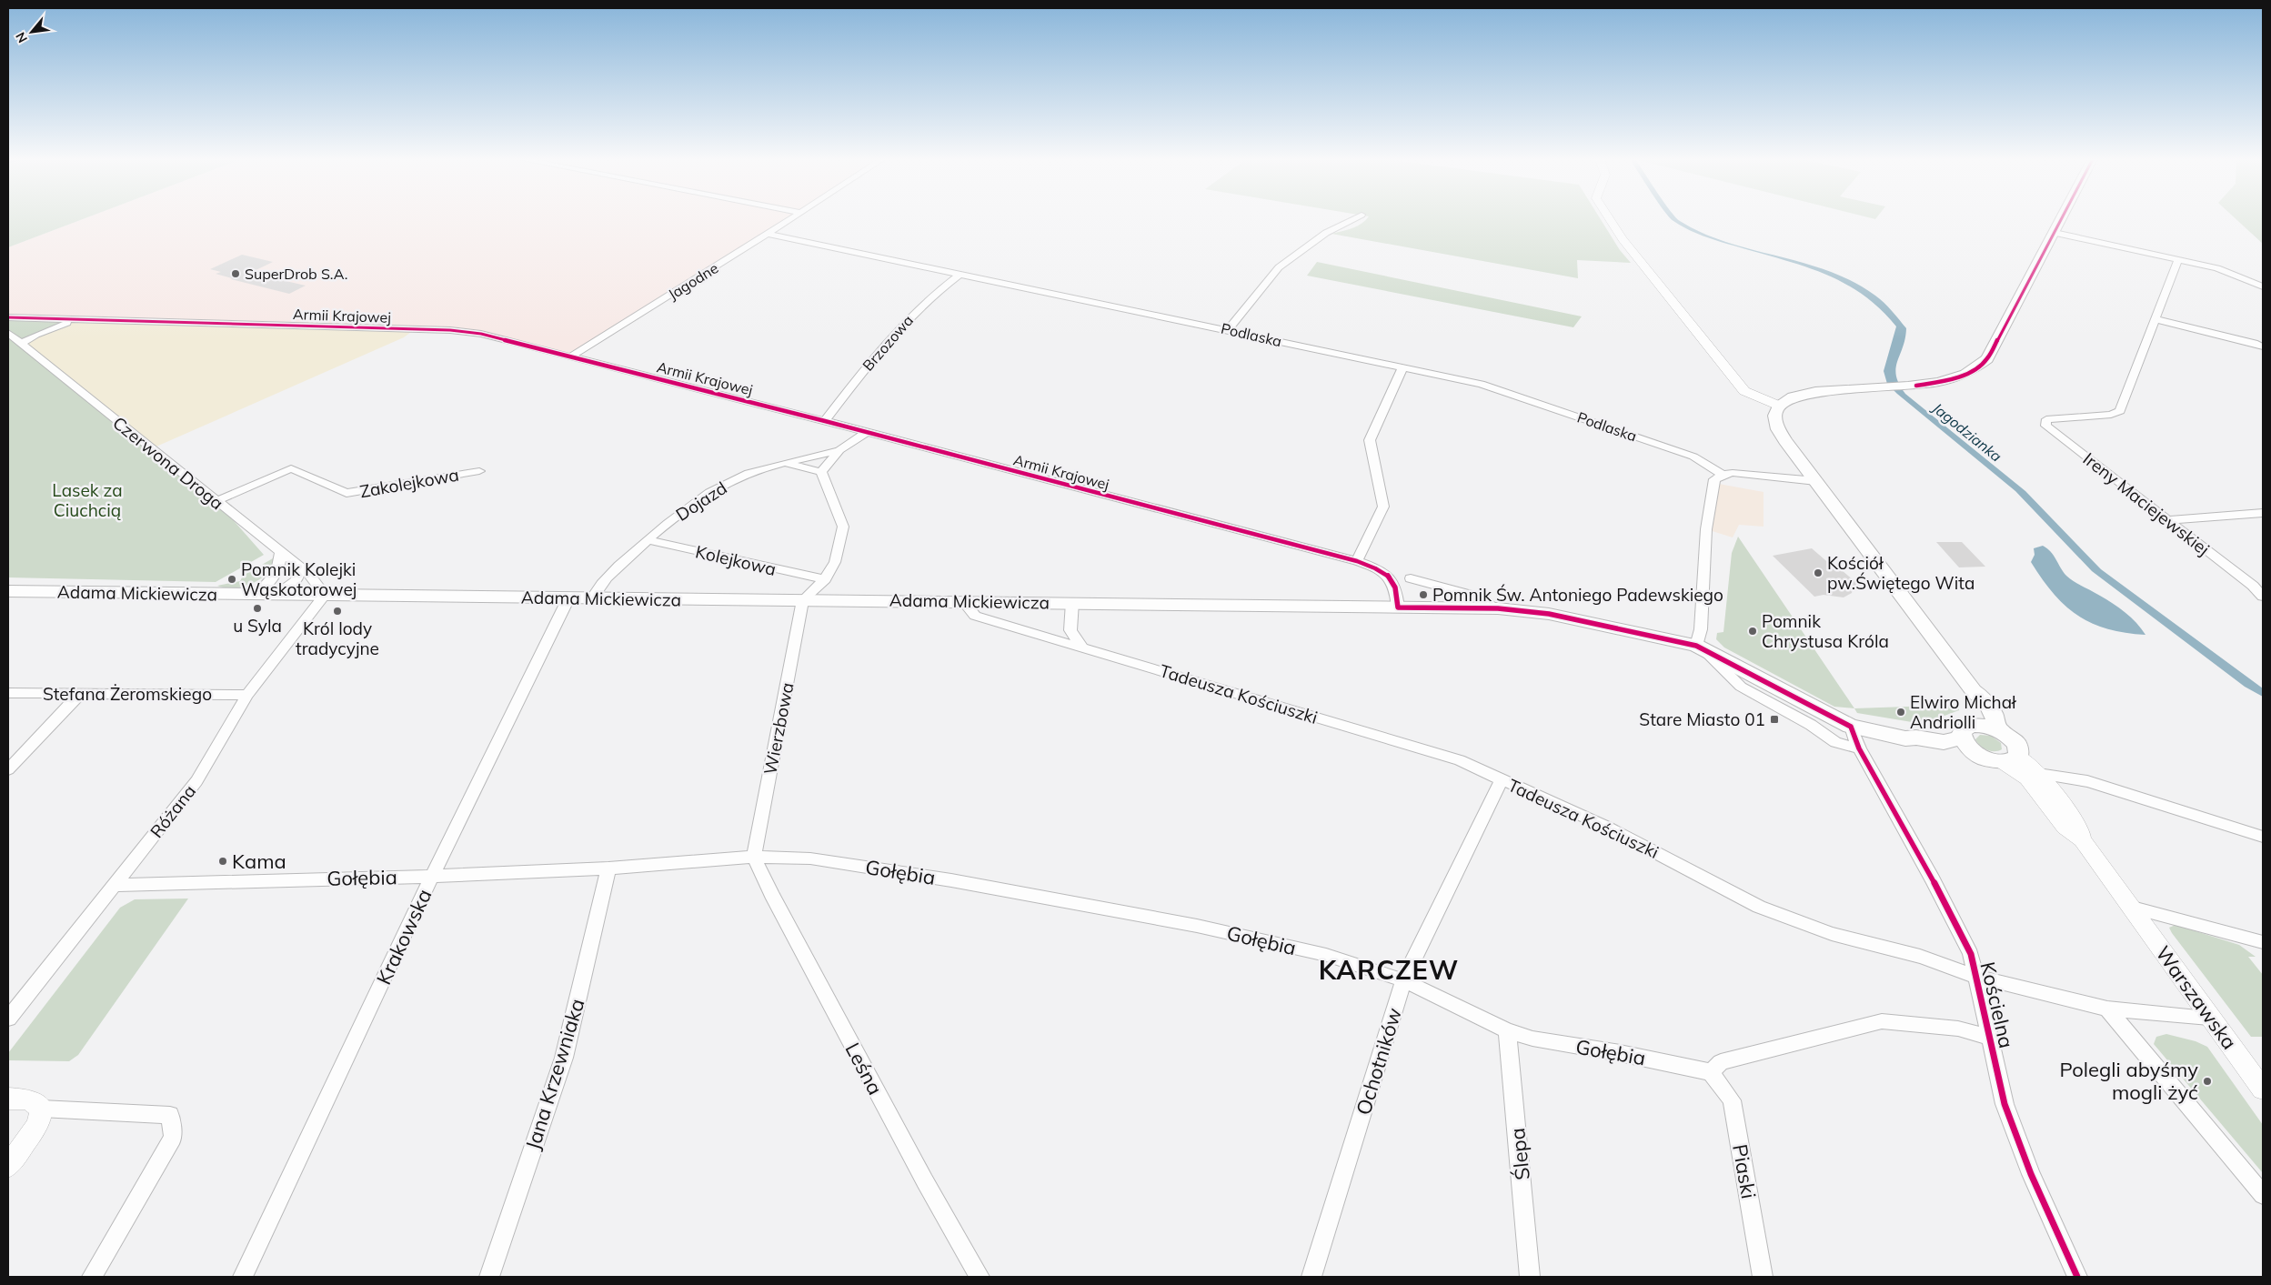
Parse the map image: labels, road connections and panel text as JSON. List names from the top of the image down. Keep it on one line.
{"streets":{"main road":["Adama Mickiewicza"],"street":["Jagodne","Armii Krajowej","Podlaska","Brzozowa","Czerwona Droga","Zakolejkowa","Dojazd","Ireny Maciejewskiej","Kolejkowa","Stefana Żeromskiego","Tadeusza Kościuszki","Wierzbowa","Różana","Gołębia","Krakowska","Warszawska","Kościelna","Ochotników","Leśna","Jana Krzewniaka","Ślepa","Piaski"]},"crossings":[["Jagodne","Armii Krajowej"],["Jagodne","Podlaska"],["Armii Krajowej","Brzozowa"],["Armii Krajowej","Dojazd"],["Armii Krajowej","Adama Mickiewicza"],["Podlaska","Brzozowa"],["Czerwona Droga","Zakolejkowa"],["Czerwona Droga","Adama Mickiewicza"],["Czerwona Droga","Różana"],["Dojazd","Kolejkowa"],["Dojazd","Adama Mickiewicza"],["Adama Mickiewicza","Tadeusza Kościuszki"],["Adama Mickiewicza","Wierzbowa"],["Adama Mickiewicza","Różana"],["Adama Mickiewicza","Krakowska"],["Adama Mickiewicza","Kościelna"],["Stefana Żeromskiego","Różana"],["Tadeusza Kościuszki","Warszawska"],["Tadeusza Kościuszki","Kościelna"],["Tadeusza Kościuszki","Ochotników"],["Wierzbowa","Gołębia"],["Wierzbowa","Leśna"],["Różana","Gołębia"],["Gołębia","Krakowska"],["Gołębia","Ochotników"],["Gołębia","Leśna"],["Gołębia","Jana Krzewniaka"],["Gołębia","Ślepa"],["Gołębia","Piaski"]],"districts":["KARCZEW"],"water":["Jagodzianka"],"parks":["Lasek za Ciuchcią"],"places":{"other":["SuperDrob S.A.","Kościół pw.Świętego Wita","Pomnik Kolejki Wąskotorowej","Pomnik Św. Antoniego Padewskiego","u Syla","Król lody tradycyjne","Pomnik Chrystusa Króla","Elwiro Michał Andriolli","Kama","Polegli abyśmy mogli żyć"],"transit":["Stare Miasto 01"]},"north":"bottom left"}
